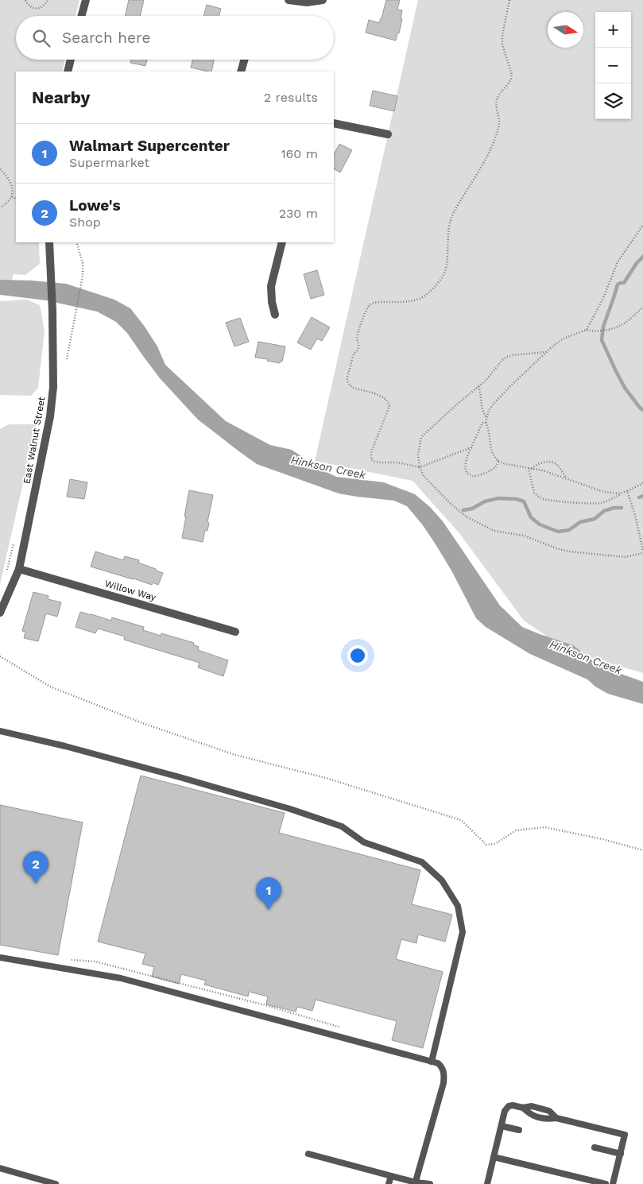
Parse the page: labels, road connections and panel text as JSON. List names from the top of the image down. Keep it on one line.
{"streets":{"street":["East Walnut Street","Willow Way"]},"crossings":[["East Walnut Street","Willow Way"]],"water":["Hinkson Creek"],"north":"right","page":{"map_buttons":["+","−"],"search":"Search here","heading":["Nearby","2 results"],"list":[{"mark":"1","name":"Walmart Supercenter","note":"Supermarket","value":"160 m"},{"mark":"2","name":"Lowe's","note":"Shop","value":"230 m"}],"pins":["2","1"]}}
